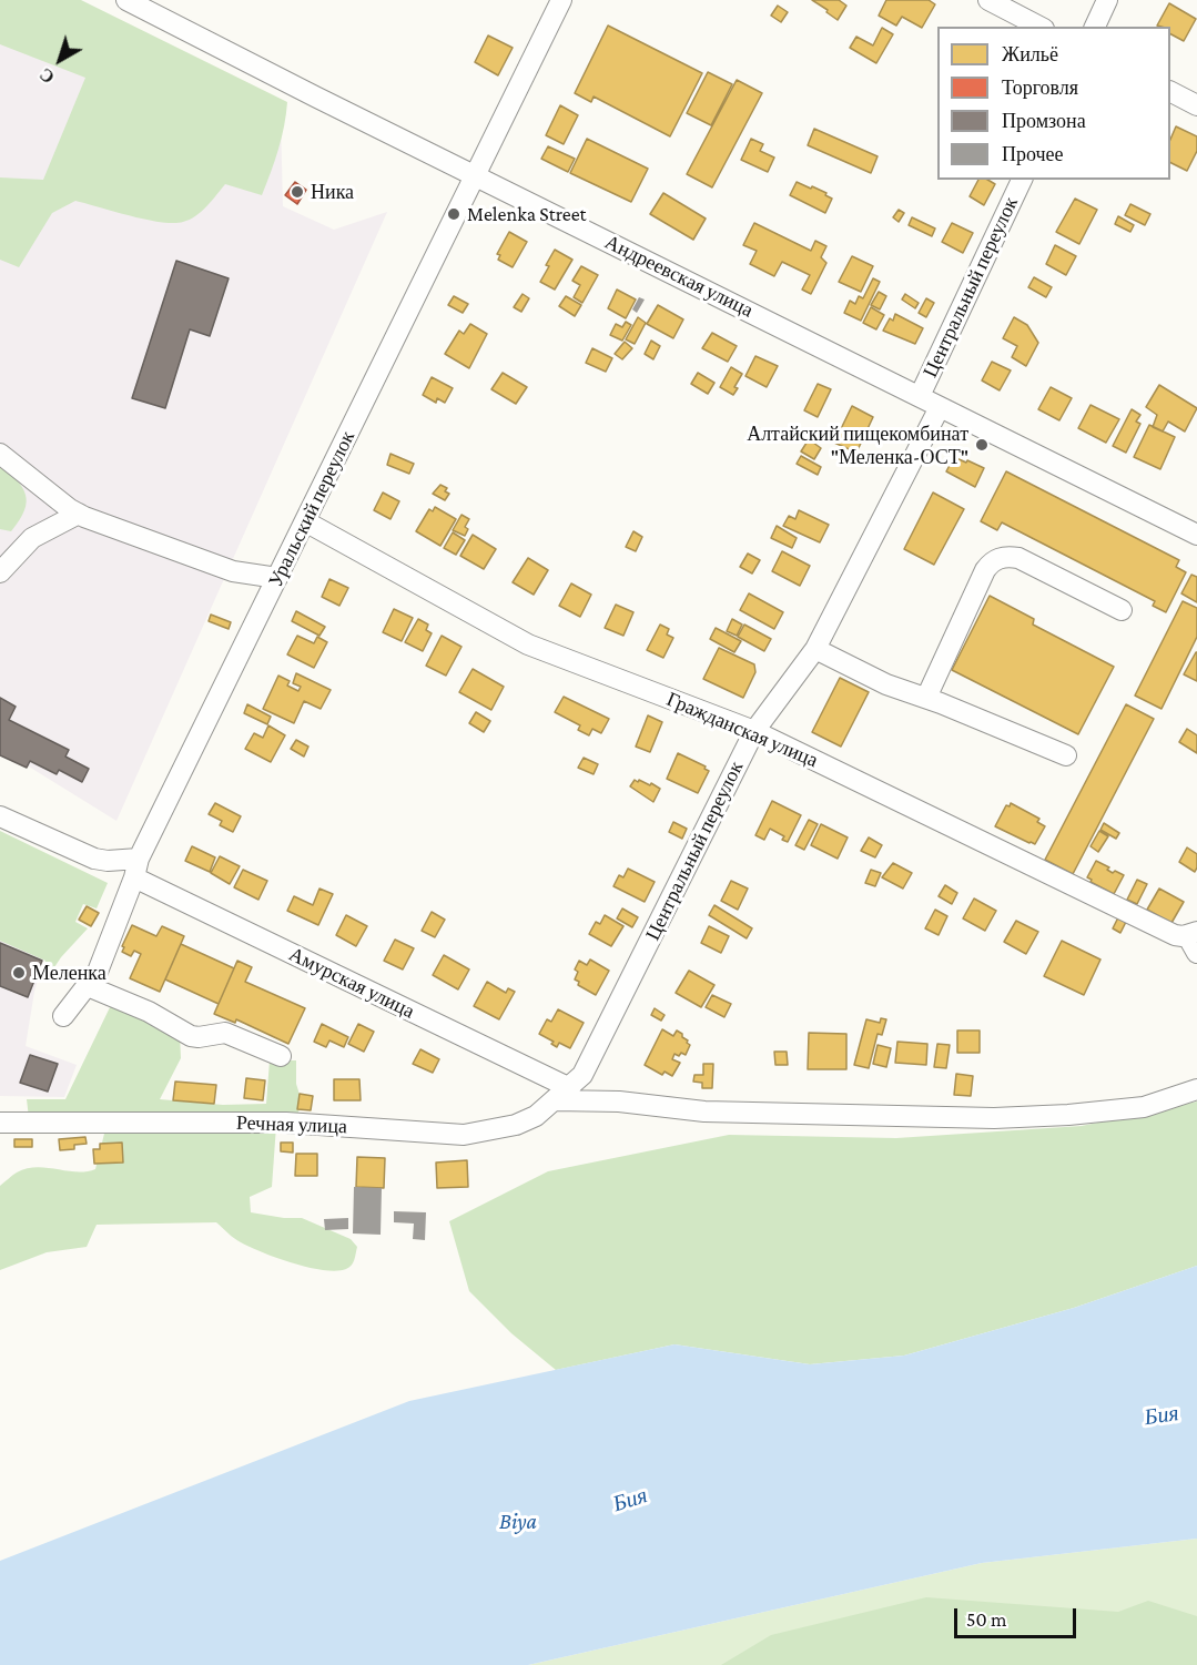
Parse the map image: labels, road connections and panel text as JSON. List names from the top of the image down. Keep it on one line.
{"streets":{"street":["Андреевская улица","Центральный переулок","Уральский переулок","Гражданская улица","Амурская улица","Речная улица"]},"crossings":[["Андреевская улица","Центральный переулок"],["Андреевская улица","Уральский переулок"],["Центральный переулок","Гражданская улица"],["Центральный переулок","Амурская улица"],["Центральный переулок","Речная улица"],["Уральский переулок","Гражданская улица"],["Уральский переулок","Амурская улица"],["Амурская улица","Речная улица"]],"water":["Бия","Biya"],"places":["Ника","Melenka Street","Алтайский пищекомбинат \"Меленка-ОСТ\"","Меленка"],"legend":["Жильё","Торговля","Промзона","Прочее"],"scale_bar":"50 m","north":"bottom left"}
